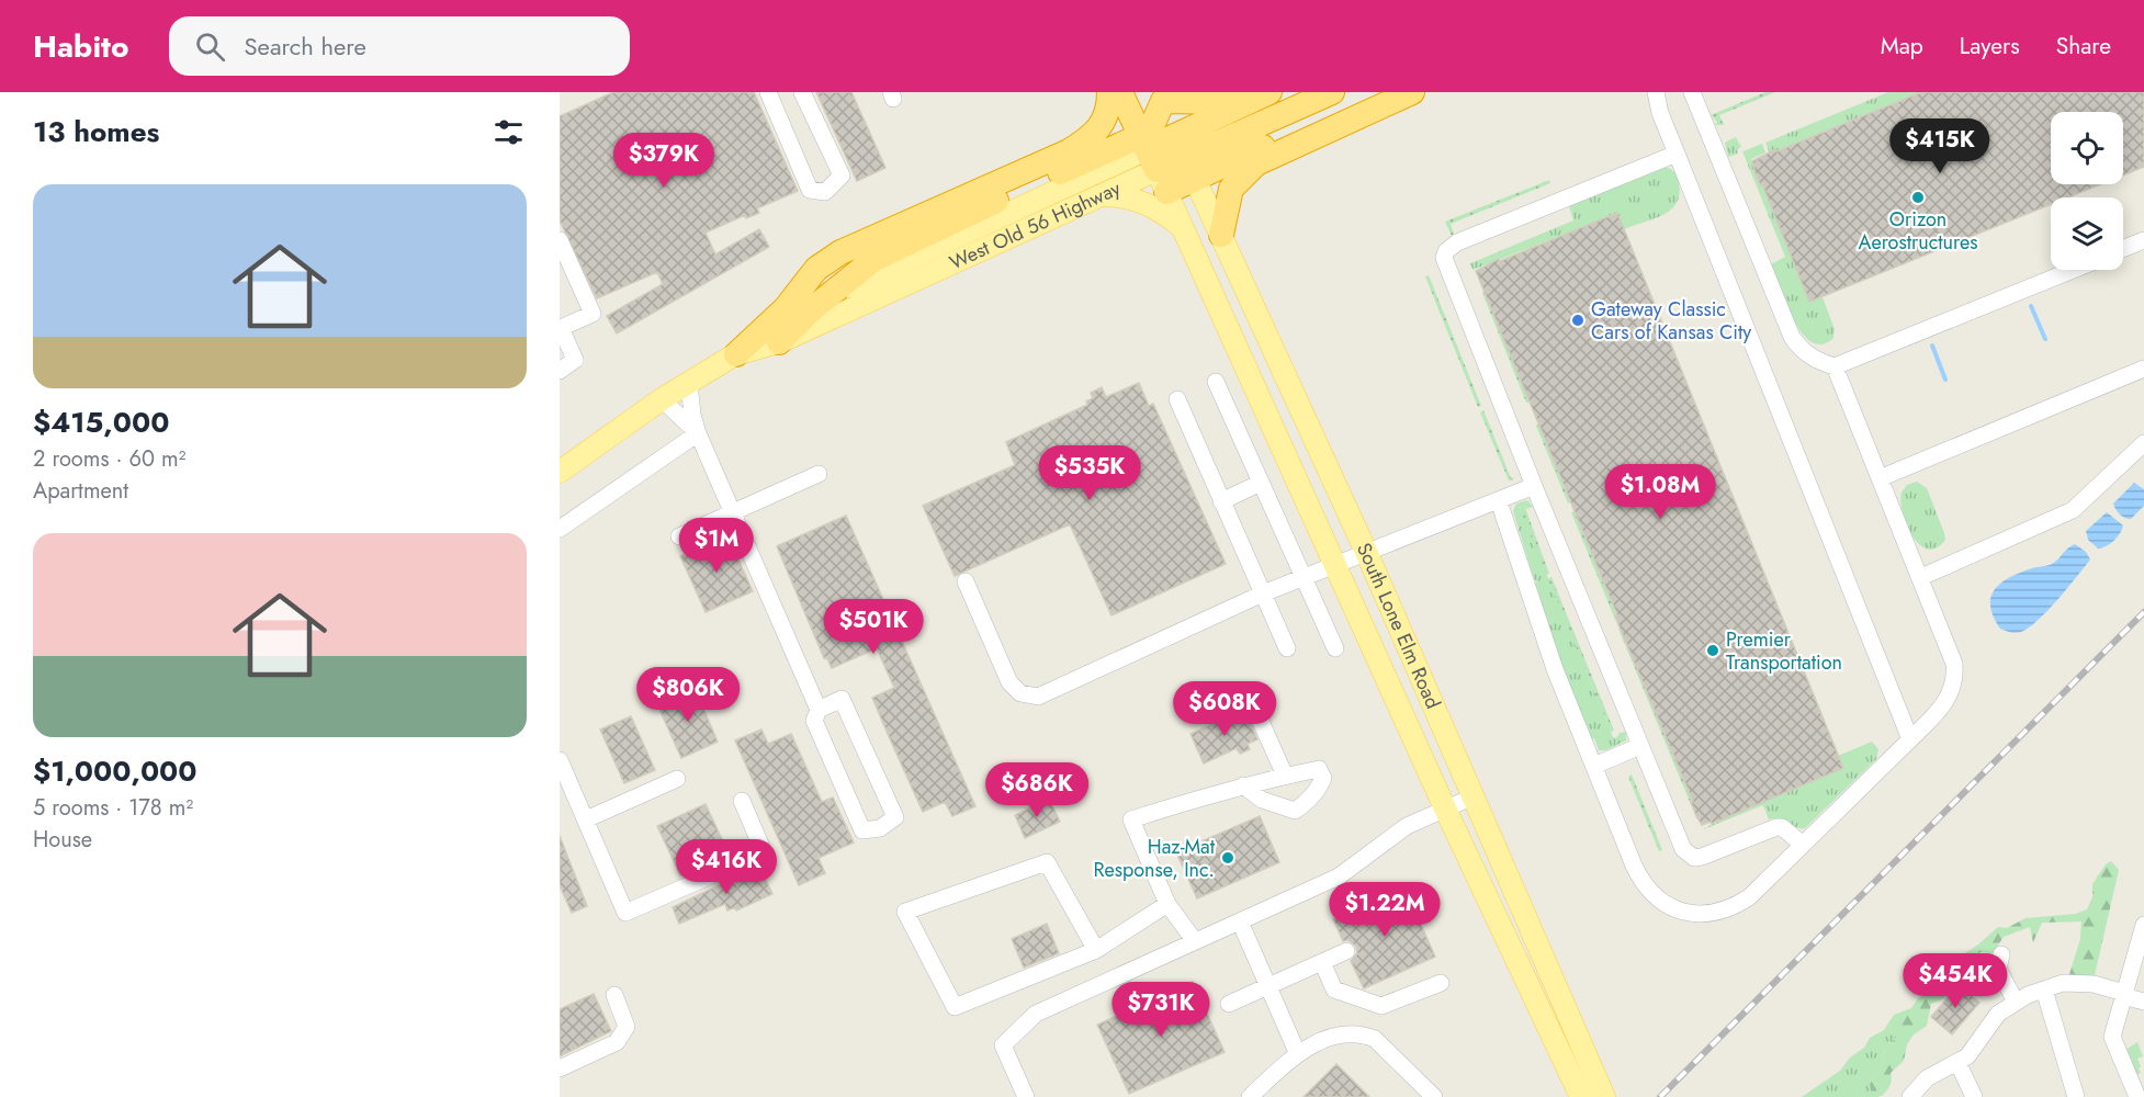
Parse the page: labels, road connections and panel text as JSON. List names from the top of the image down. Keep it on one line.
{"streets":{"highway":["West Old 56 Highway"],"main road":["South Lone Elm Road"]},"crossings":[["West Old 56 Highway","South Lone Elm Road"]],"places":["Orizon Aerostructures","Gateway Classic Cars of Kansas City","Premier Transportation","Haz-Mat Response, Inc."],"page":{"header":"Habito","search":"Search here","nav":["Map","Layers","Share"],"heading":"13 homes","price":["$415K","$379K","$535K","$1.08M","$1M","$501K","$806K","$608K","$686K","$416K","$1.22M","$454K","$731K"],"list":[{"name":"$415,000","note":"2 rooms · 60 m² · Apartment"},{"name":"$1,000,000","note":"5 rooms · 178 m² · House"}]}}
